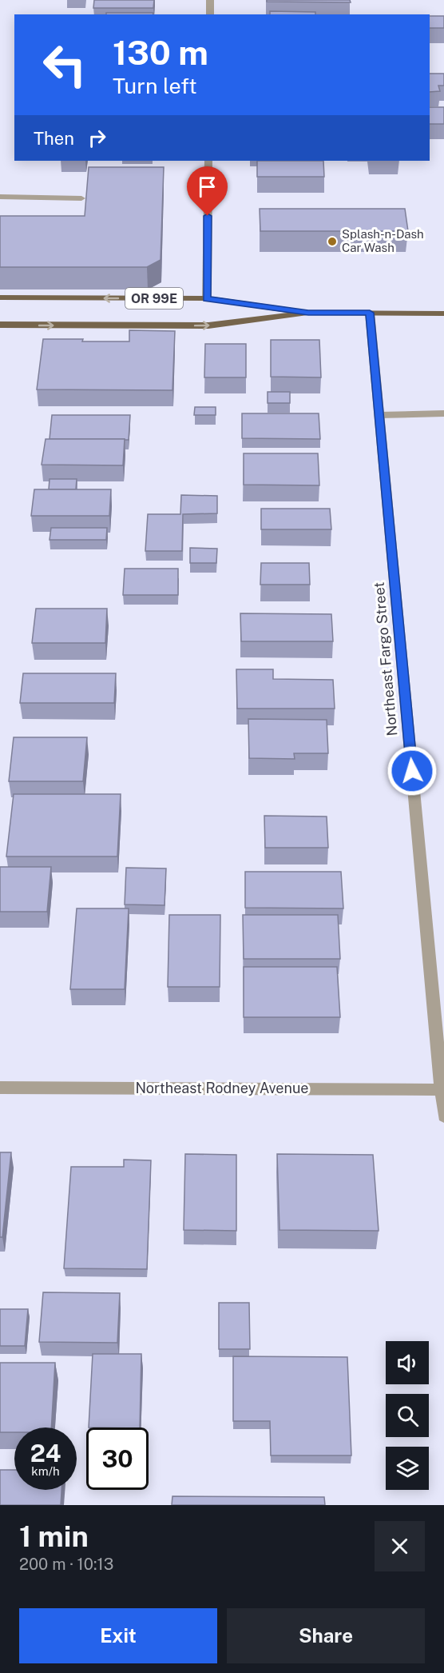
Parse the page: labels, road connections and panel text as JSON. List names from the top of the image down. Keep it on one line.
{"streets":{"main road":["OR 99E"],"street":["Northeast Fargo Street","Northeast Rodney Avenue"]},"crossings":[["OR 99E","Northeast Fargo Street"],["Northeast Fargo Street","Northeast Rodney Avenue"]],"places":["Splash-n-Dash Car Wash"],"page":{"turn":["130 m","Turn left"],"then":"Then","speed":"24 km/h","limit":"30","heading":["1 min","200 m · 10:13"],"buttons":["Exit","Share"]}}
